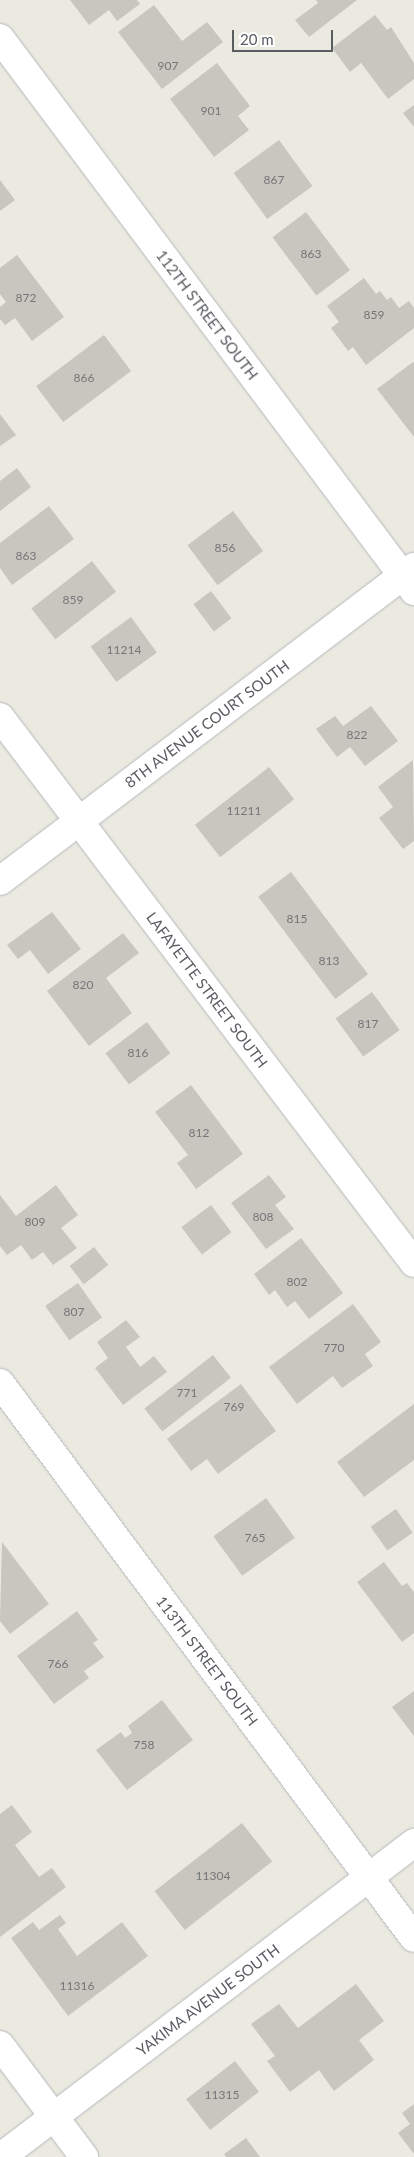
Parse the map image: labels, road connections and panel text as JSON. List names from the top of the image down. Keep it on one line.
{"streets":{"street":["112TH STREET SOUTH","8TH AVENUE COURT SOUTH","LAFAYETTE STREET SOUTH","113TH STREET SOUTH","YAKIMA AVENUE SOUTH"]},"crossings":[["112TH STREET SOUTH","8TH AVENUE COURT SOUTH"],["8TH AVENUE COURT SOUTH","LAFAYETTE STREET SOUTH"],["113TH STREET SOUTH","YAKIMA AVENUE SOUTH"]],"house_numbers":["907","901","867","863","872","859","866","856","863","859","11214","822","11211","815","813","820","817","816","812","808","809","802","807","770","771","769","765","766","758","11304","11316","11315"],"scale_bar":"20 m"}
